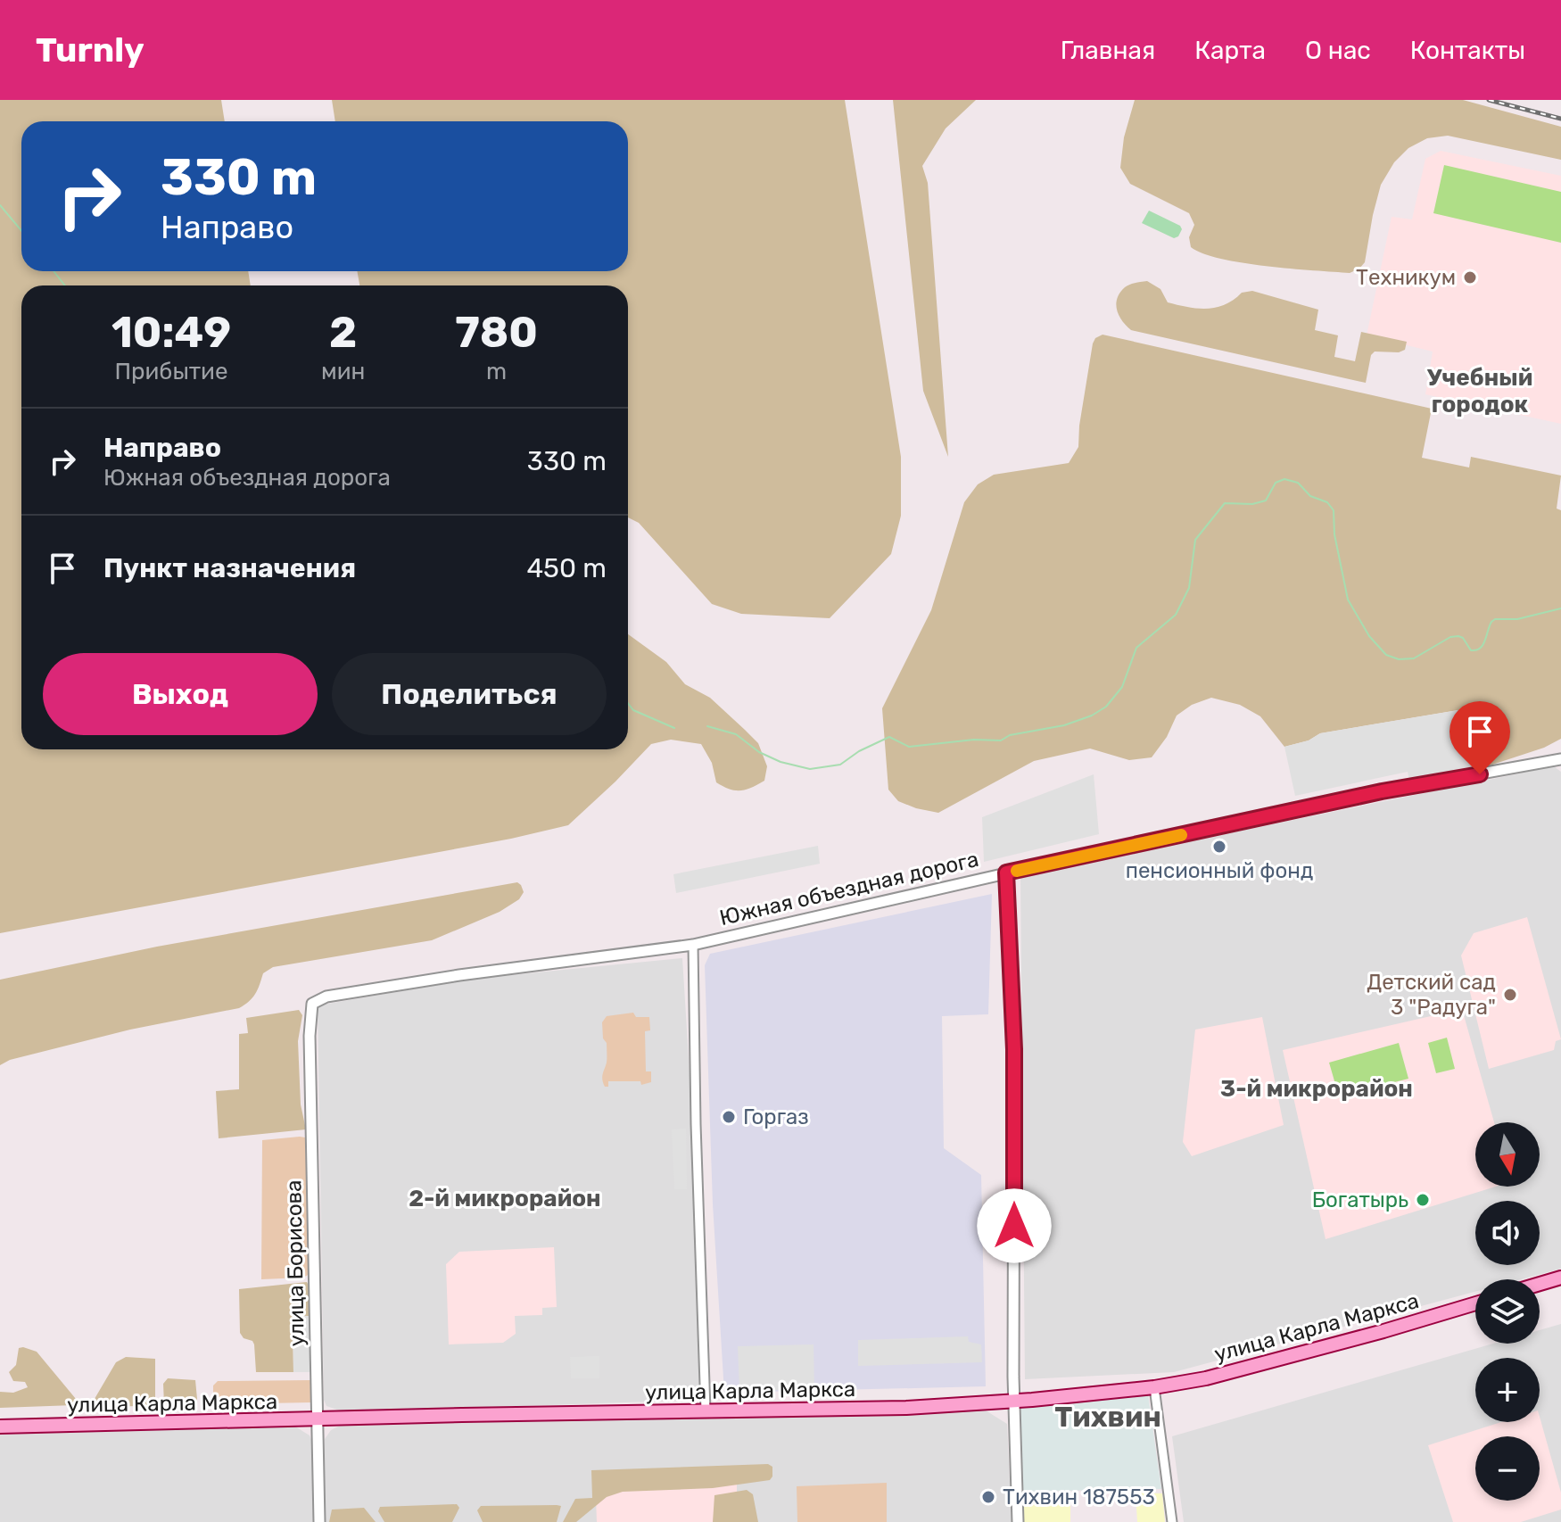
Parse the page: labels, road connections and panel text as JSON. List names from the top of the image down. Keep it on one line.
{"streets":{"main road":["улица Карла Маркса"],"street":["Южная объездная дорога","улица Борисова"]},"crossings":[["Южная объездная дорога","улица Борисова"],["улица Борисова","улица Карла Маркса"]],"districts":["Учебный городок","3-й микрорайон","2-й микрорайон","Тихвин"],"places":["Техникум","пенсионный фонд","Детский сад 3 \"Радуга\"","Горгаз","Богатырь","Тихвин 187553"],"north":"bottom","page":{"header":"Turnly","nav":["Главная","Карта","О нас","Контакты"],"turn":["330 m","Направо"],"eta":["10:49","Прибытие","2","мин","780","m"],"list":[{"name":"Направо","note":"Южная объездная дорога","value":"330 m"},{"name":"Пункт назначения","value":"450 m"}],"buttons":["Выход","Поделиться"],"map_buttons":["+","−"]}}
